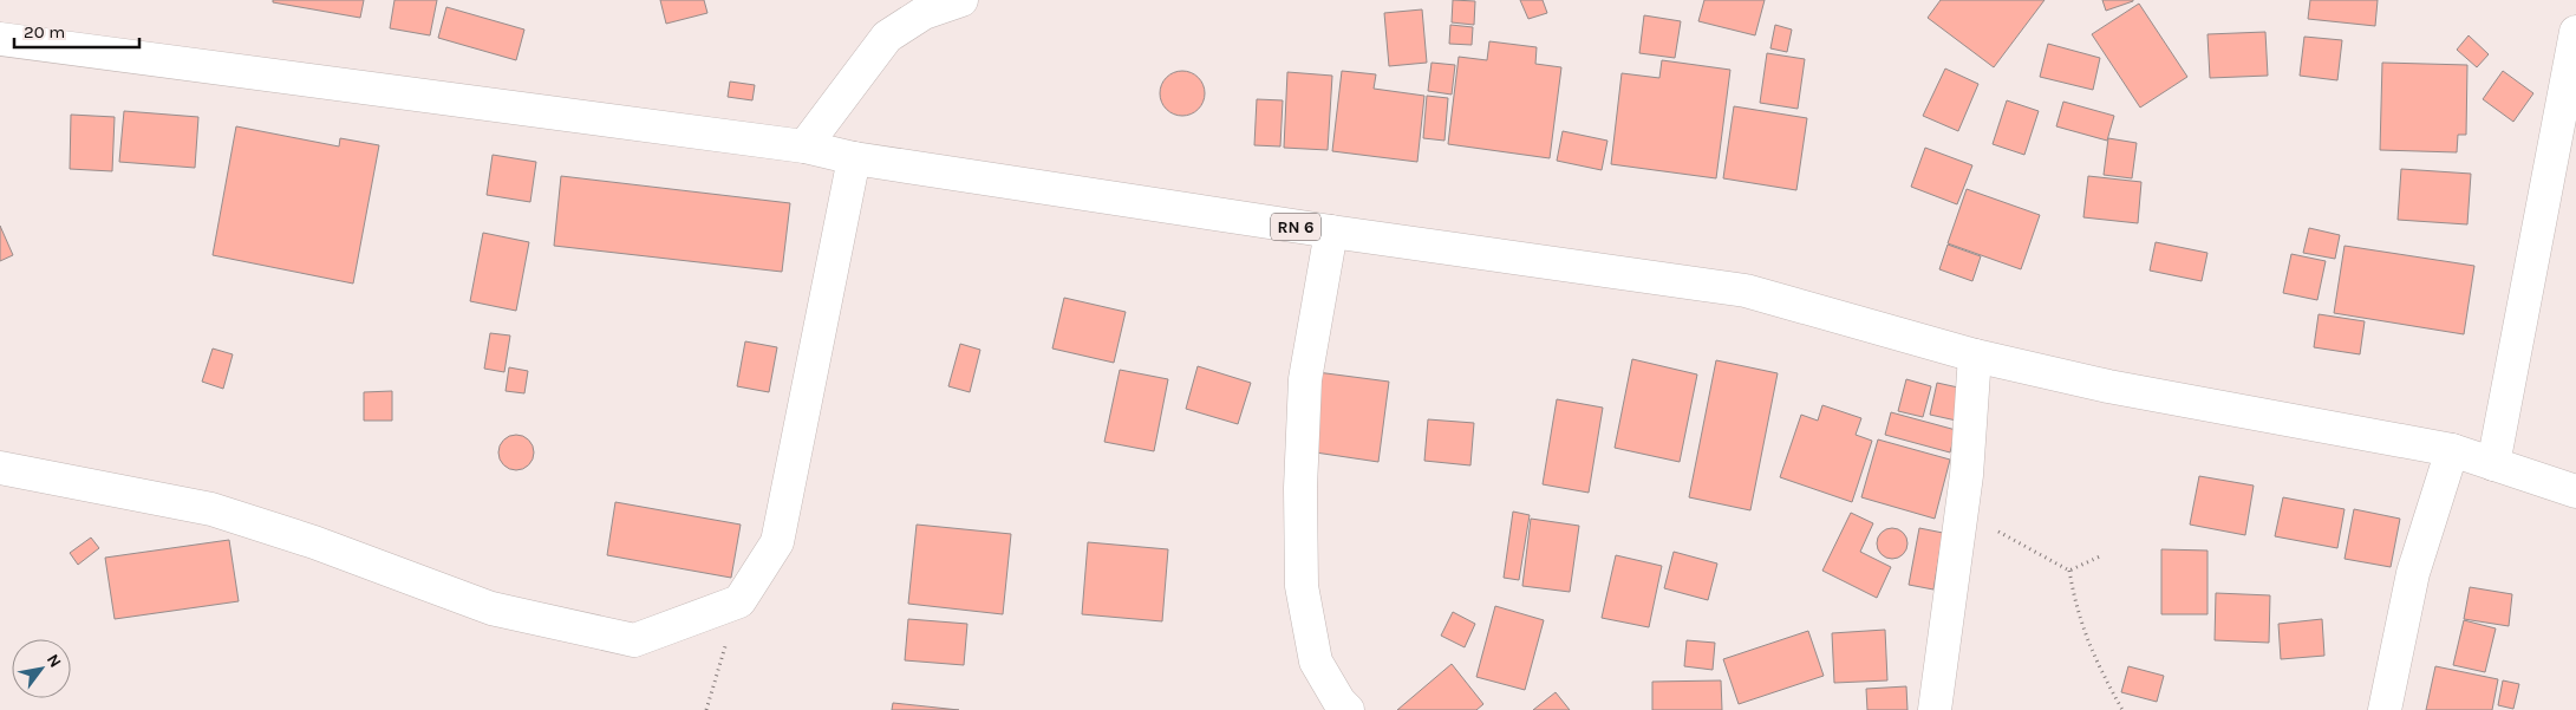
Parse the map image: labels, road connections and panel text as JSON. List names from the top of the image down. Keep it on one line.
{"streets":{"street":["RN 6"]},"scale_bar":"20 m","north":"top right"}
